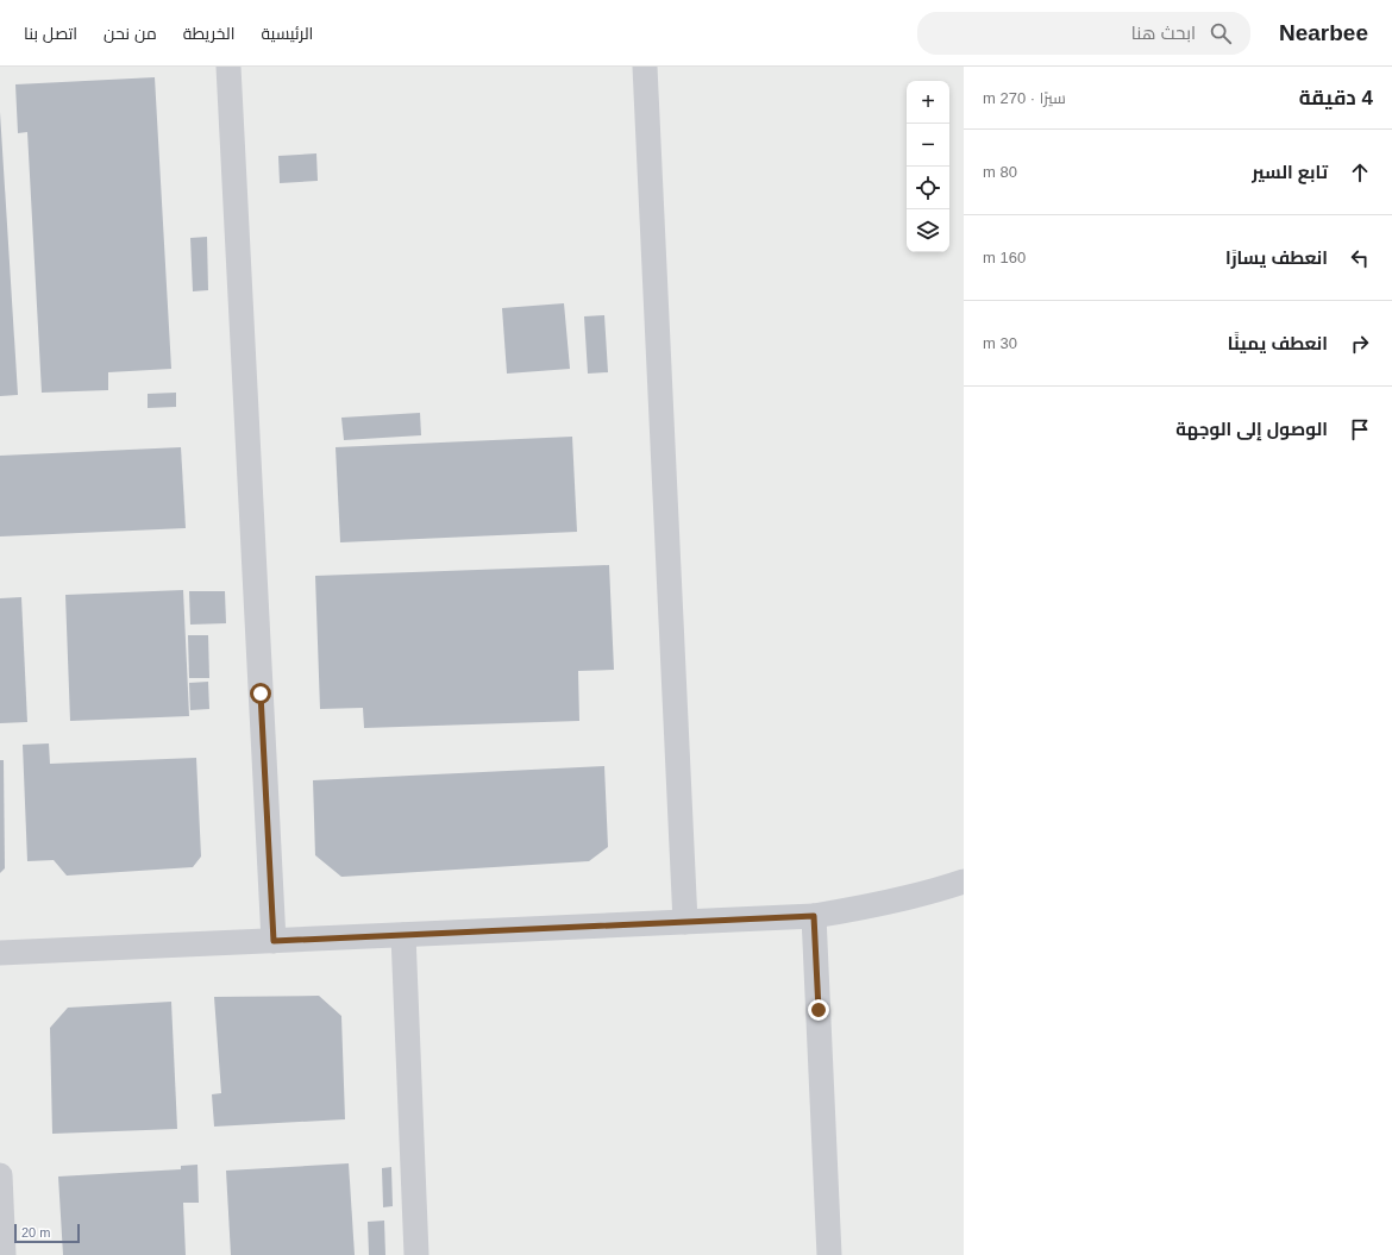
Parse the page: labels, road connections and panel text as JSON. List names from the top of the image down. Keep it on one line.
{"scale_bar":"20 m","page":{"header":"Nearbee","search":"ابحث هنا","nav":["الرئيسية","الخريطة","من نحن","اتصل بنا"],"heading":["4 دقيقة","سيرًا · 270 m"],"map_buttons":["+","−"],"list":[["تابع السير","80 m"],["انعطف يسارًا","160 m"],["انعطف يمينًا","30 m"],"الوصول إلى الوجهة"],"scale":"20 m"}}
